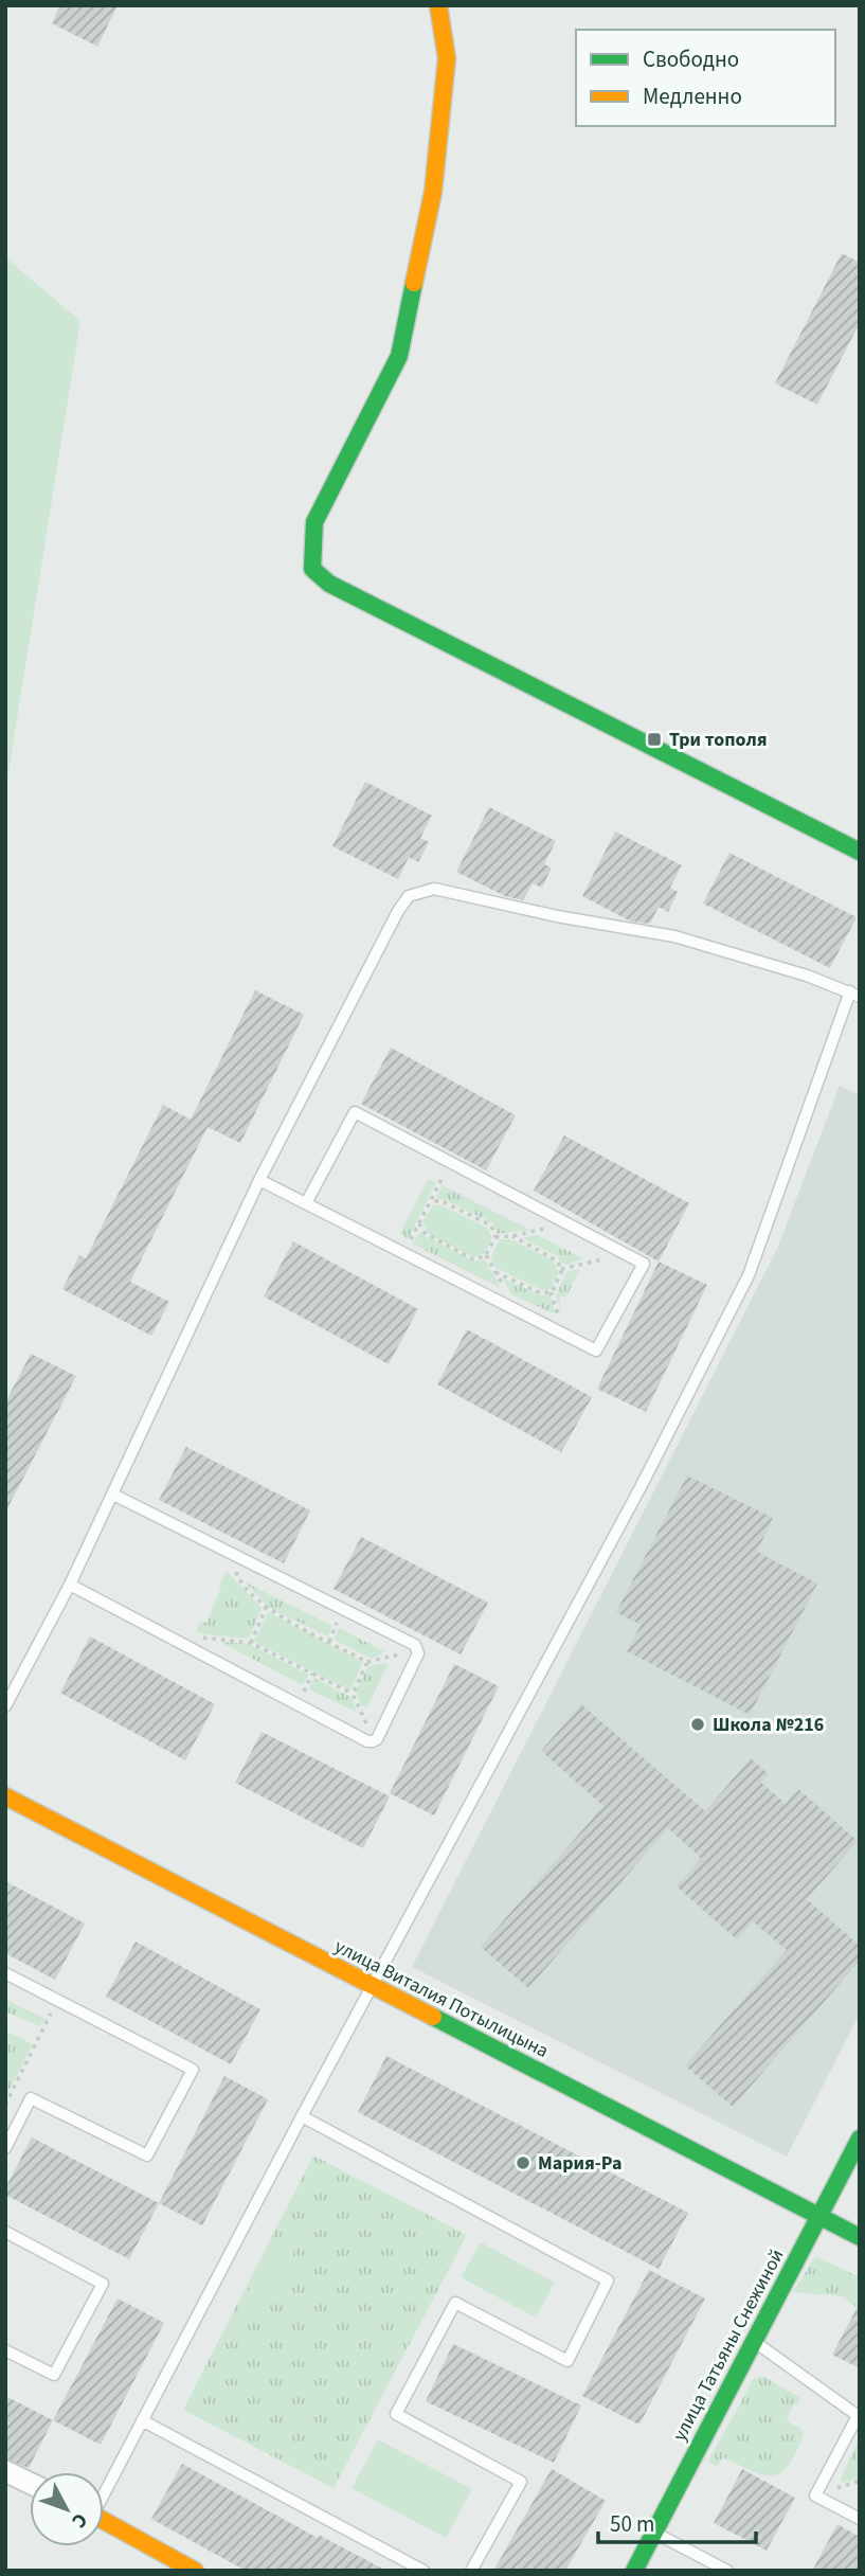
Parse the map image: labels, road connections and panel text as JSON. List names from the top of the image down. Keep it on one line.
{"streets":{"street":["улица Виталия Потылицына","улица Татьяны Снежиной"]},"crossings":[["улица Виталия Потылицына","улица Татьяны Снежиной"]],"places":{"transit":["Три тополя"],"other":["Школа №216","Мария-Ра"]},"legend":["Свободно","Медленно"],"scale_bar":"50 m","north":"bottom right"}
